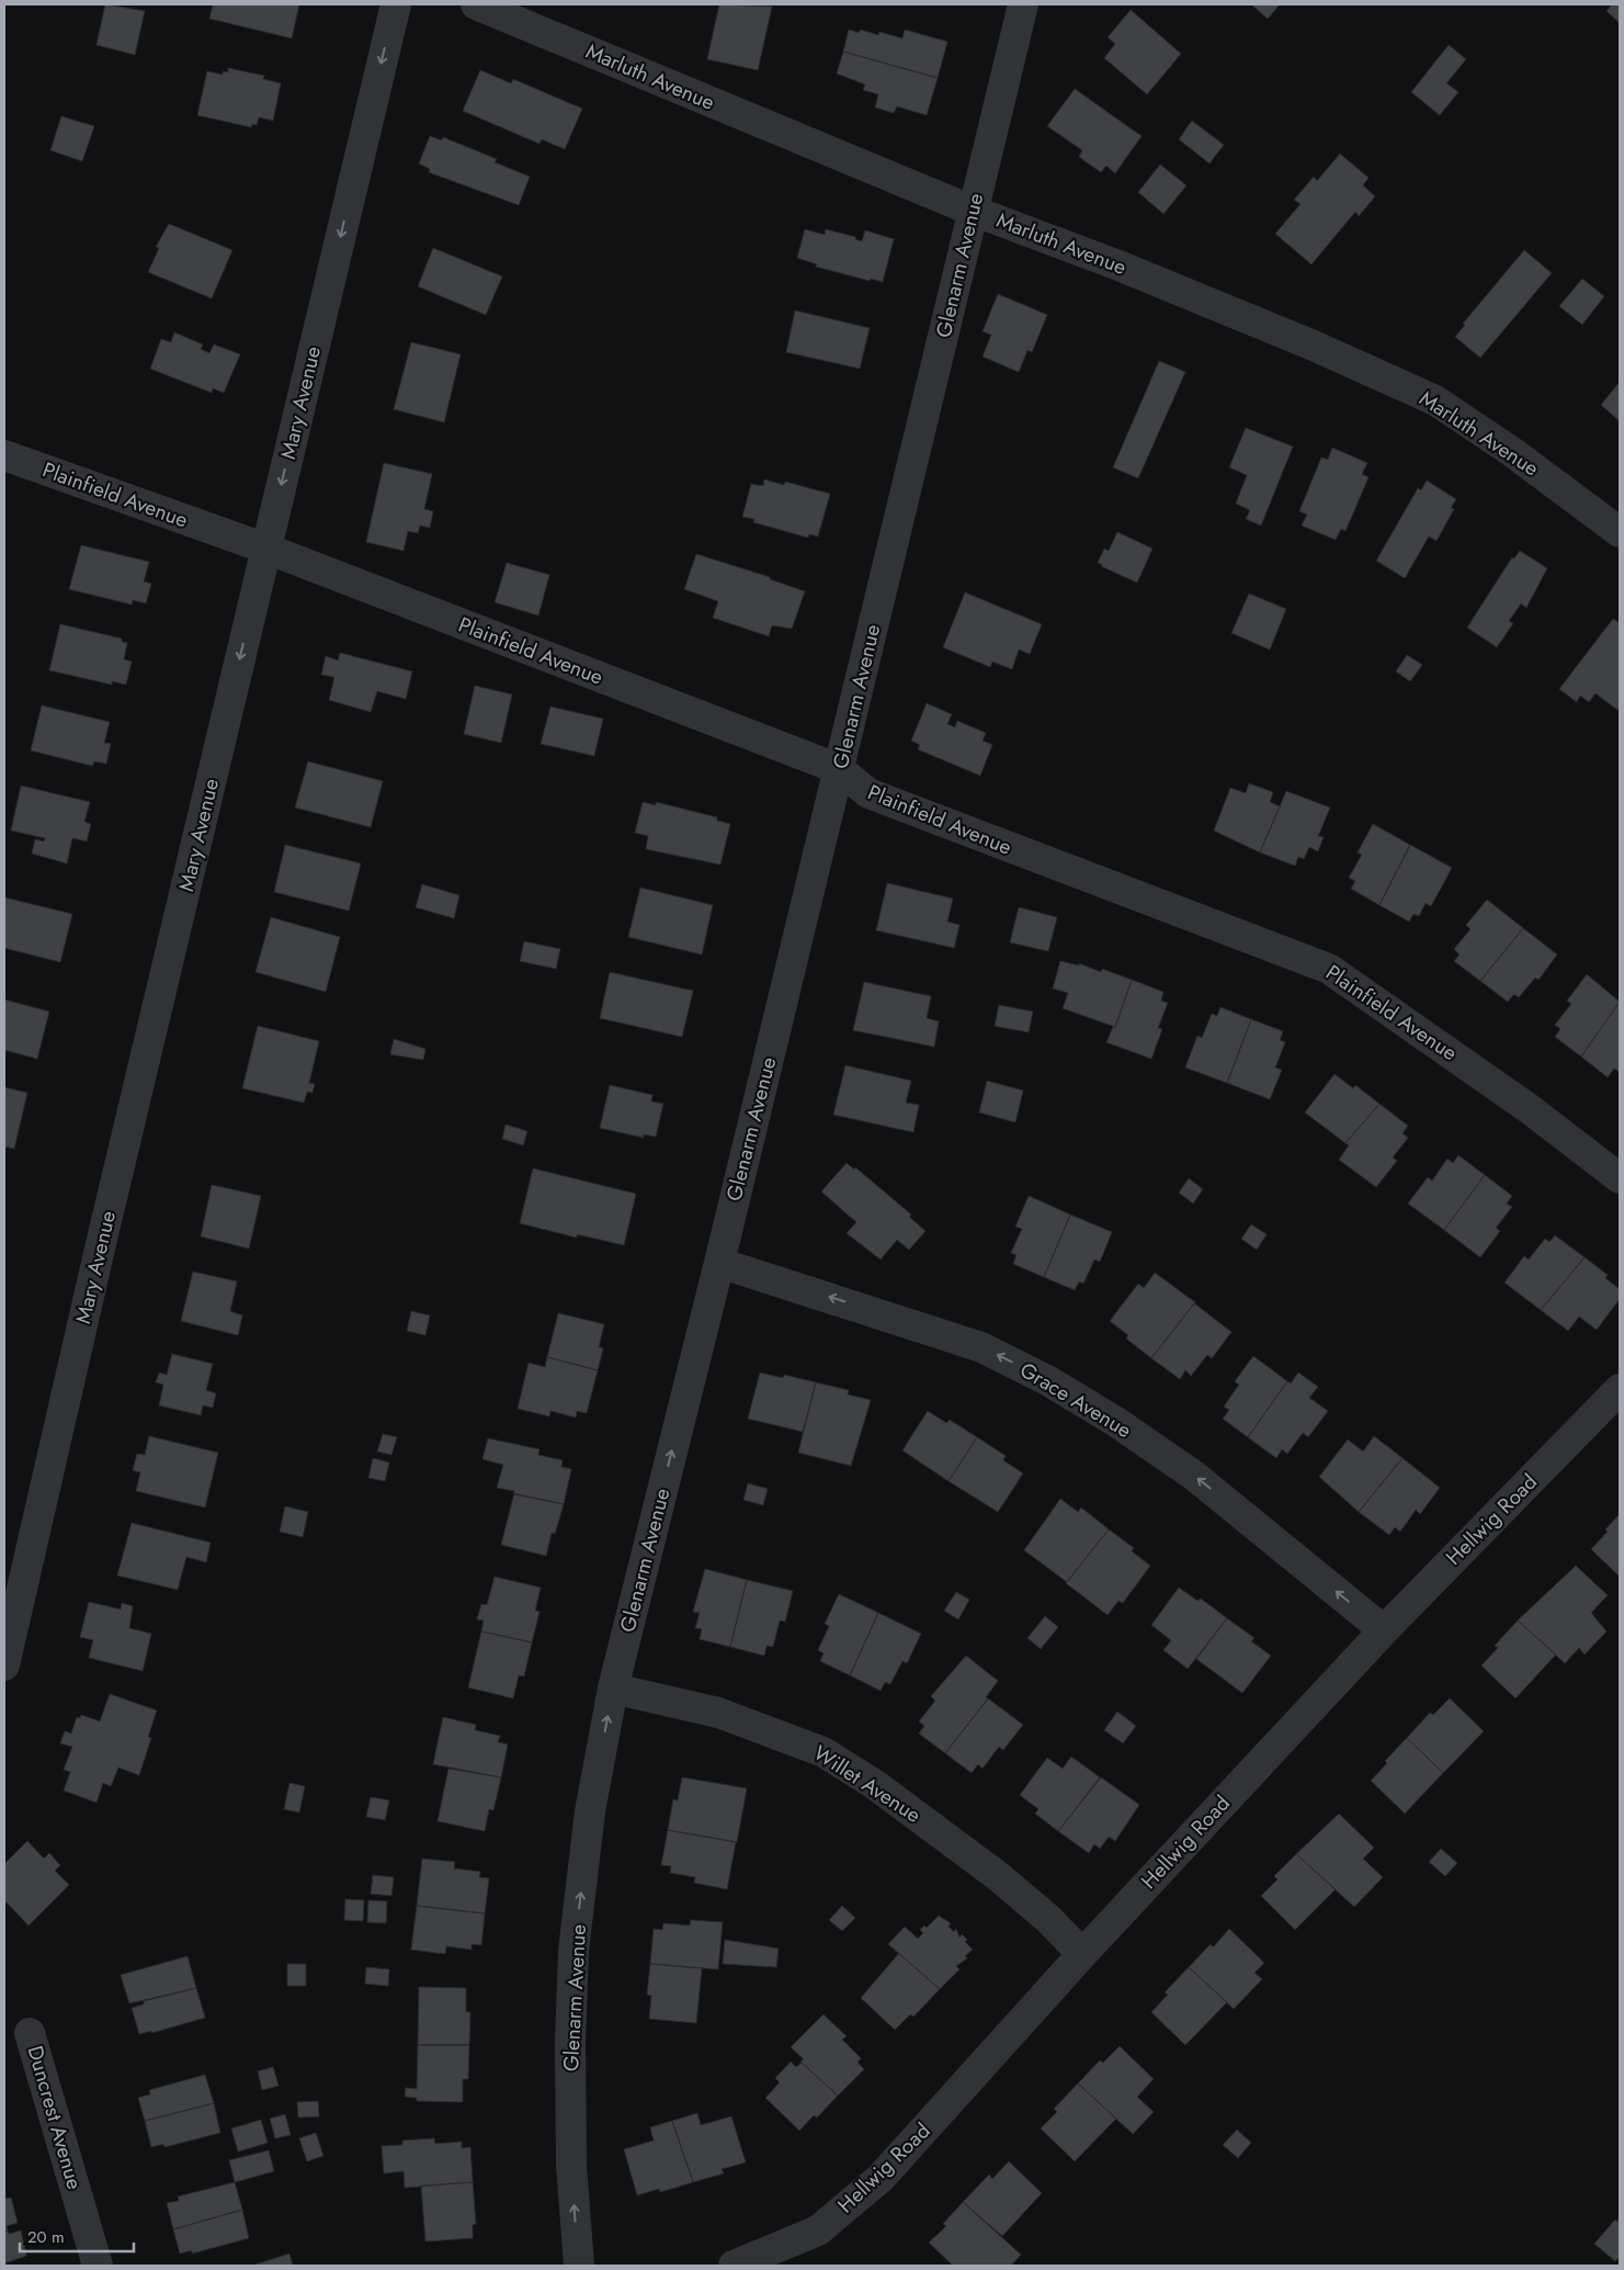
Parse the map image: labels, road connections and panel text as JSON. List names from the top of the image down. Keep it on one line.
{"streets":{"street":["Marluth Avenue","Glenarm Avenue","Mary Avenue","Plainfield Avenue","Grace Avenue","Hellwig Road","Willet Avenue","Duncrest Avenue"]},"crossings":[["Marluth Avenue","Glenarm Avenue"],["Glenarm Avenue","Plainfield Avenue"],["Glenarm Avenue","Grace Avenue"],["Glenarm Avenue","Willet Avenue"],["Mary Avenue","Plainfield Avenue"],["Grace Avenue","Hellwig Road"],["Hellwig Road","Willet Avenue"]],"one_way":["Glenarm Avenue","Mary Avenue","Grace Avenue"],"scale_bar":"20 m"}
